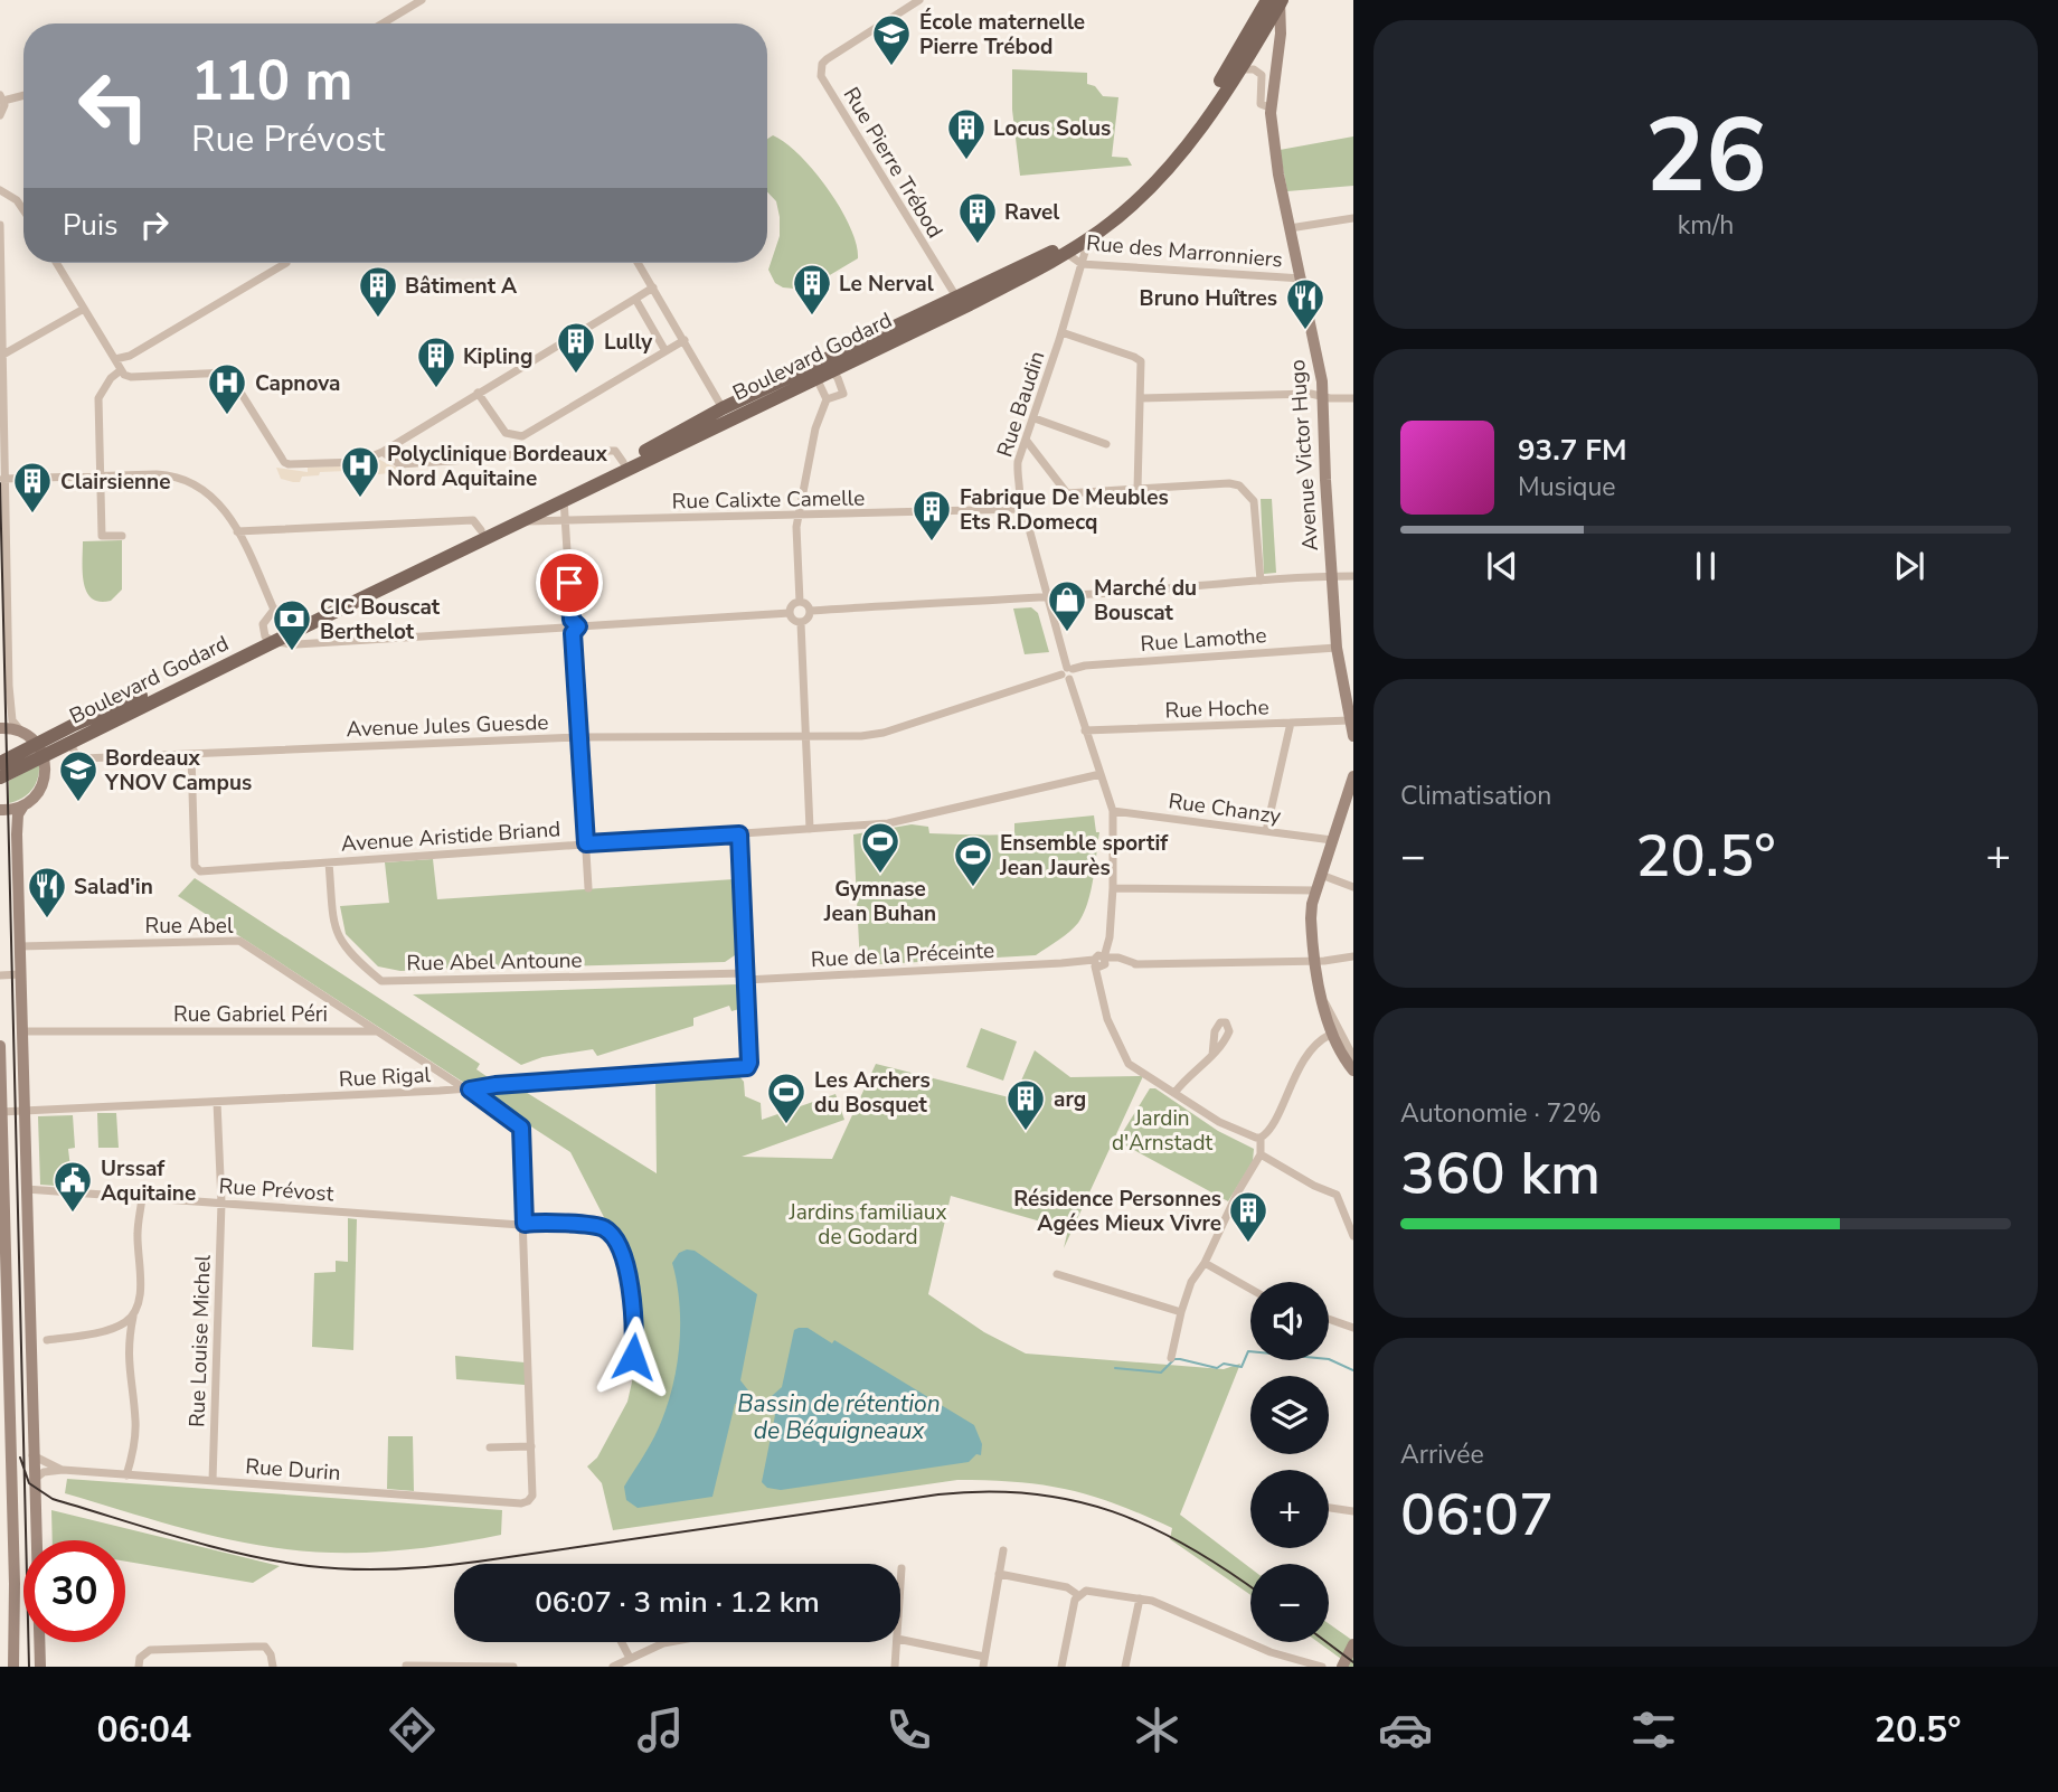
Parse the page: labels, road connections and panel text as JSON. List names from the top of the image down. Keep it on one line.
{"streets":{"main road":["Boulevard Godard","Avenue Victor Hugo"],"street":["Rue Pierre Trébod","Rue des Marronniers","Rue Baudin","Rue Calixte Camelle","Rue Lamothe","Rue Hoche","Avenue Jules Guesde","Rue Chanzy","Avenue Aristide Briand","Rue Abel","Rue de la Préceinte","Rue Abel Antoune","Rue Gabriel Péri","Rue Rigal","Rue Prévost","Rue Louise Michel","Rue Durin"]},"crossings":[["Rue Pierre Trébod","Boulevard Godard"],["Rue des Marronniers","Boulevard Godard"],["Rue des Marronniers","Rue Baudin"],["Rue des Marronniers","Avenue Victor Hugo"],["Boulevard Godard","Rue Baudin"],["Boulevard Godard","Avenue Victor Hugo"],["Boulevard Godard","Rue Calixte Camelle"],["Boulevard Godard","Avenue Jules Guesde"],["Rue Baudin","Rue Calixte Camelle"],["Rue Baudin","Rue Lamothe"],["Rue Baudin","Rue Hoche"],["Rue Baudin","Avenue Jules Guesde"],["Rue Baudin","Rue Chanzy"],["Rue Baudin","Avenue Aristide Briand"],["Rue Baudin","Rue de la Préceinte"],["Avenue Victor Hugo","Rue Lamothe"],["Avenue Victor Hugo","Rue Hoche"],["Rue Lamothe","Avenue Jules Guesde"],["Avenue Jules Guesde","Avenue Aristide Briand"],["Avenue Aristide Briand","Rue Abel Antoune"],["Rue Abel","Rue Gabriel Péri"],["Rue de la Préceinte","Rue Abel Antoune"],["Rue de la Préceinte","Rue Rigal"],["Rue Abel Antoune","Rue Rigal"],["Rue Rigal","Rue Louise Michel"],["Rue Prévost","Rue Louise Michel"],["Rue Louise Michel","Rue Durin"]],"water":["Bassin de rétention de Béquigneaux"],"parks":["Jardin d'Arnstadt","Jardins familiaux de Godard"],"places":{"school or university":["École maternelle Pierre Trébod","Bordeaux YNOV Campus"],"building":["Locus Solus","Ravel","Le Nerval","Bâtiment A","Lully","Kipling","Clairsienne","Fabrique De Meubles Ets R.Domecq","arg","Résidence Personnes Agées Mieux Vivre"],"restaurant":["Bruno Huîtres","Salad'in"],"hospital":["Capnova","Polyclinique Bordeaux Nord Aquitaine"],"shop":["Marché du Bouscat"],"bank":["CIC Bouscat Berthelot"],"sports":["Gymnase Jean Buhan","Ensemble sportif Jean Jaurès","Les Archers du Bosquet"],"public building":["Urssaf Aquitaine"]},"page":{"tile":[["26","km/h"],"Climatisation",["Autonomie · 72%","360 km"],["Arrivée","06:07"]],"turn":["110 m","Rue Prévost"],"then":"Puis","song":["93.7 FM","Musique"],"heat":["−","20.5°","+"],"map_buttons":["+","−"],"limit":"30","trip":"06:07 · 3 min · 1.2 km","tabs":["06:04","20.5°"]}}
